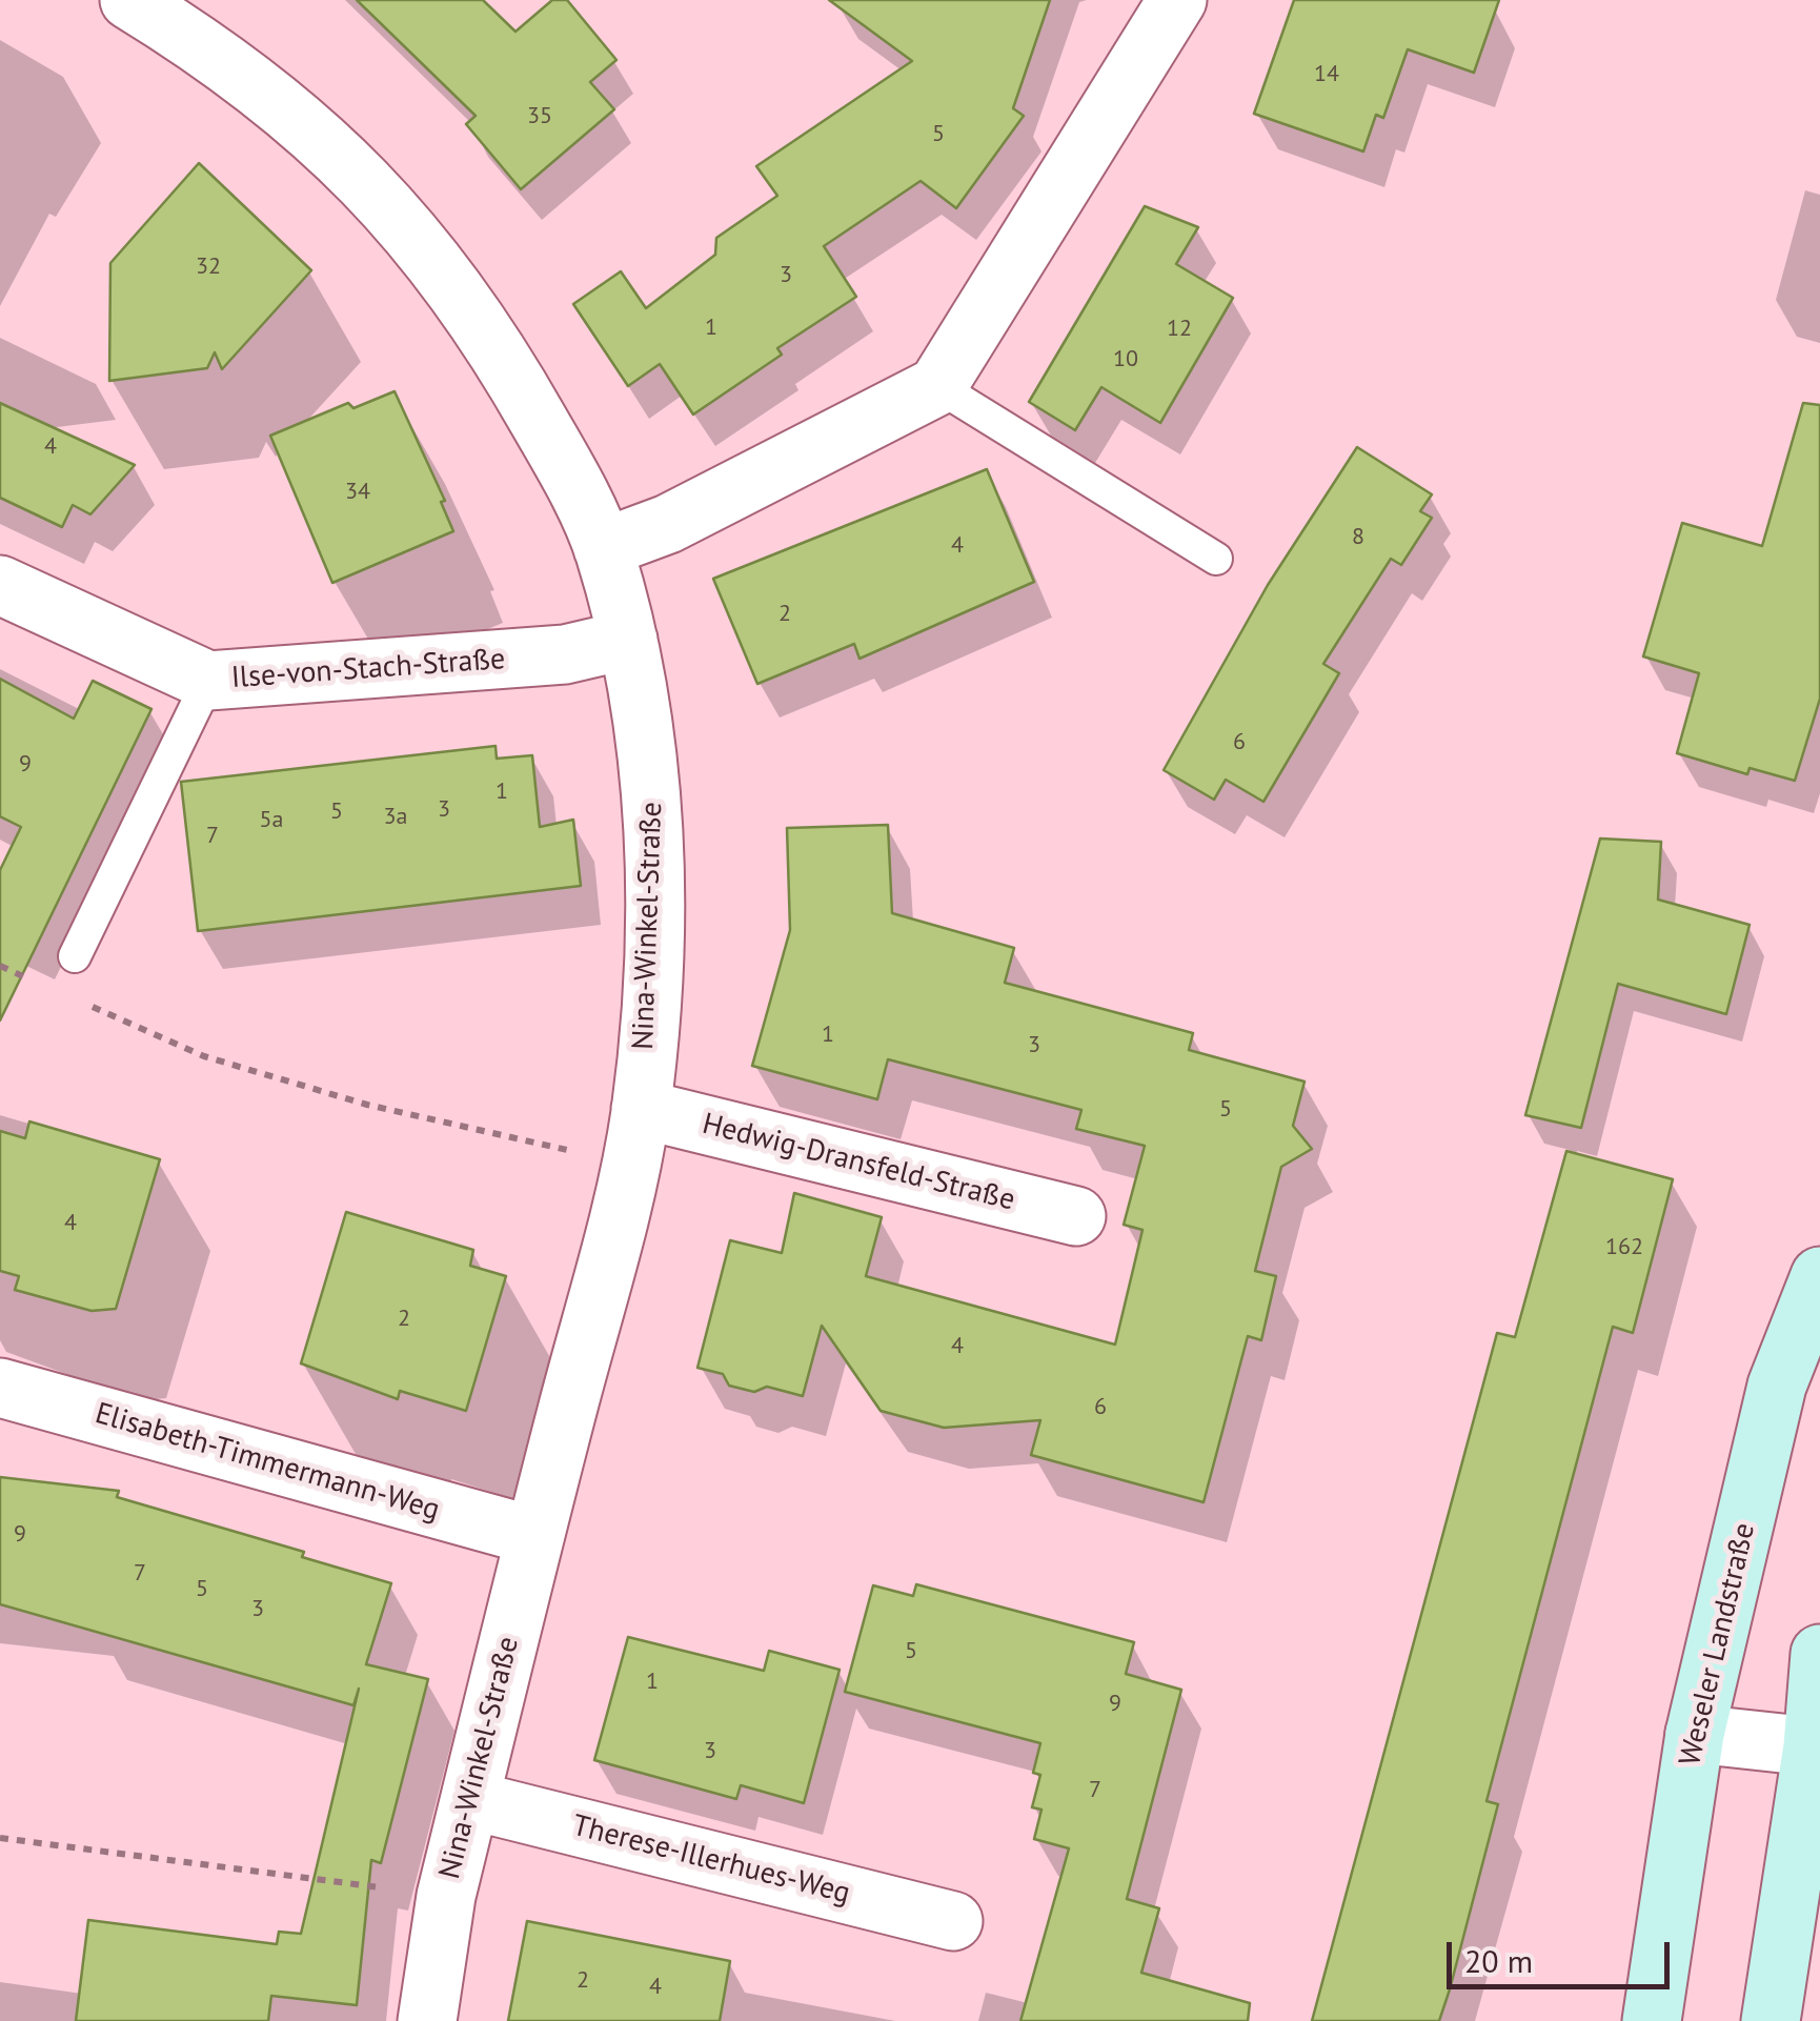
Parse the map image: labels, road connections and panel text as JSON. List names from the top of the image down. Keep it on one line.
{"streets":{"street":["Ilse-von-Stach-Straße","Nina-Winkel-Straße","Hedwig-Dransfeld-Straße","Elisabeth-Timmermann-Weg","Weseler Landstraße","Therese-Illerhues-Weg"]},"crossings":[["Ilse-von-Stach-Straße","Nina-Winkel-Straße"],["Nina-Winkel-Straße","Hedwig-Dransfeld-Straße"],["Nina-Winkel-Straße","Elisabeth-Timmermann-Weg"],["Nina-Winkel-Straße","Therese-Illerhues-Weg"]],"house_numbers":["14","35","5","32","3","1","12","10","4","34","8","4","2","6","9","1","3","5","3a","5a","7","1","3","5","4","162","2","4","6","9","7","5","3","5","1","9","3","7","2","4"],"scale_bar":"20 m"}
